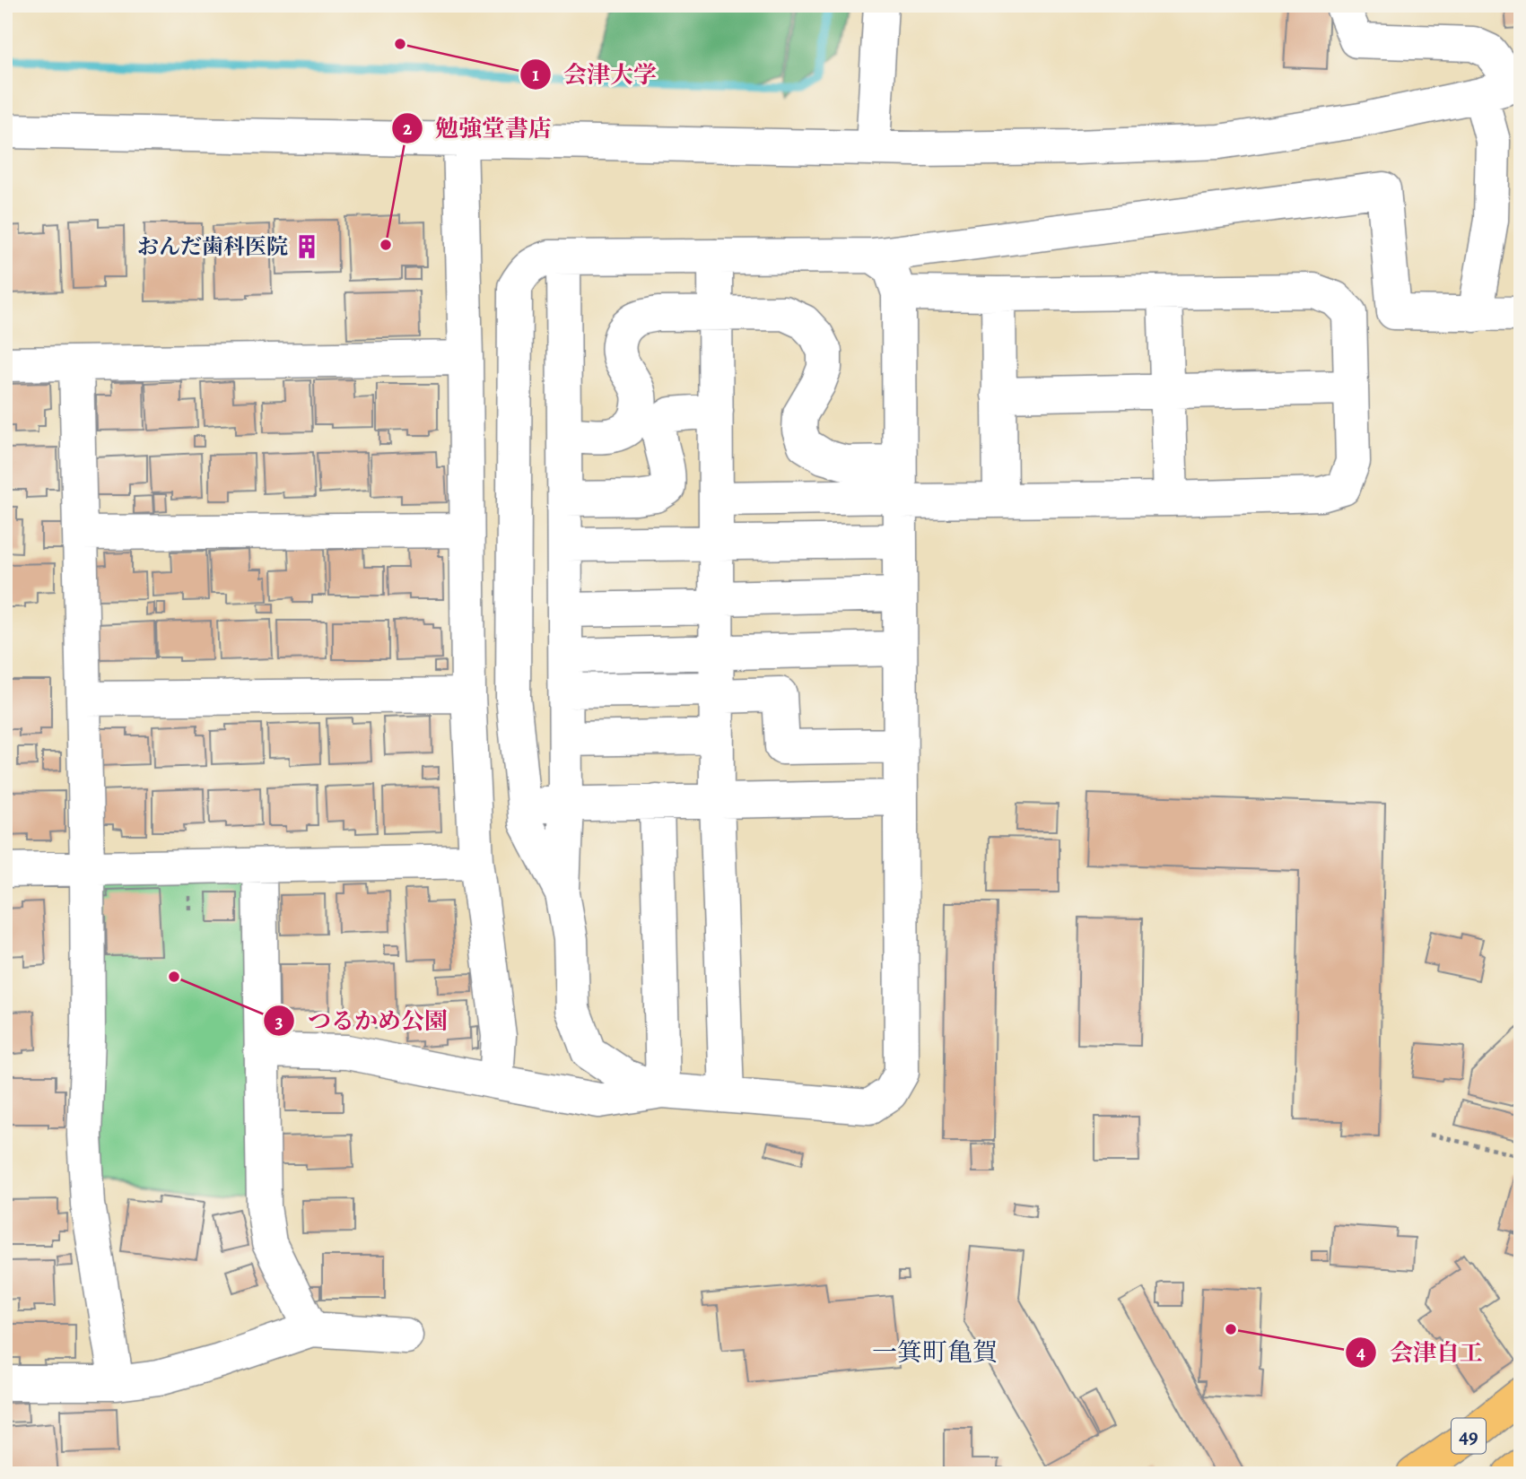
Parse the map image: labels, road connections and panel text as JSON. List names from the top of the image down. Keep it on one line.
{"streets":{"highway":["49"]},"districts":["一箕町亀賀"],"places":{"other":["会津大学","勉強堂書店","つるかめ公園","会津自工"],"building":["おんだ歯科医院"]}}
